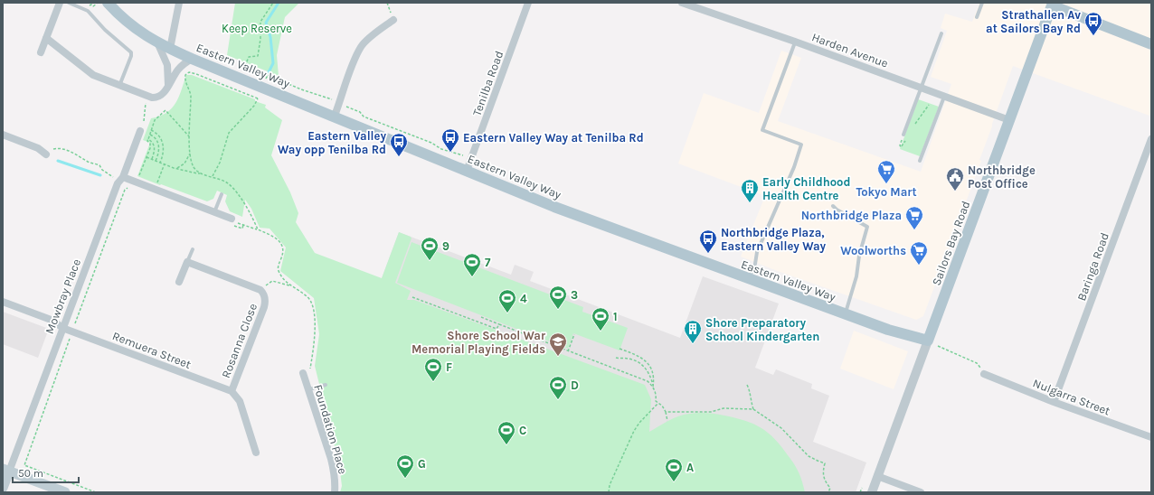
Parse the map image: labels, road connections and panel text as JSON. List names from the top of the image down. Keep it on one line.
{"streets":{"main road":["Eastern Valley Way","Sailors Bay Road"],"street":["Harden Avenue","Tenilba Road","Baringa Road","Mowbray Place","Rosanna Close","Remuera Street","Nulgarra Street","Foundation Place"]},"crossings":[["Harden Avenue","Sailors Bay Road"],["Eastern Valley Way","Tenilba Road"],["Eastern Valley Way","Sailors Bay Road"],["Baringa Road","Nulgarra Street"],["Mowbray Place","Remuera Street"],["Rosanna Close","Remuera Street"]],"parks":["Keep Reserve"],"places":{"bus stop":["Strathallen Av at Sailors Bay Rd","Eastern Valley Way at Tenilba Rd","Eastern Valley Way opp Tenilba Rd","Northbridge Plaza, Eastern Valley Way"],"supermarket":["Tokyo Mart","Northbridge Plaza","Woolworths"],"public building":["Northbridge Post Office"],"building":["Early Childhood Health Centre","Shore Preparatory School Kindergarten"],"sports":["9","7","3","4","1","F","D","C","G","A"],"school or university":["Shore School War Memorial Playing Fields"]},"scale_bar":"50 m"}
